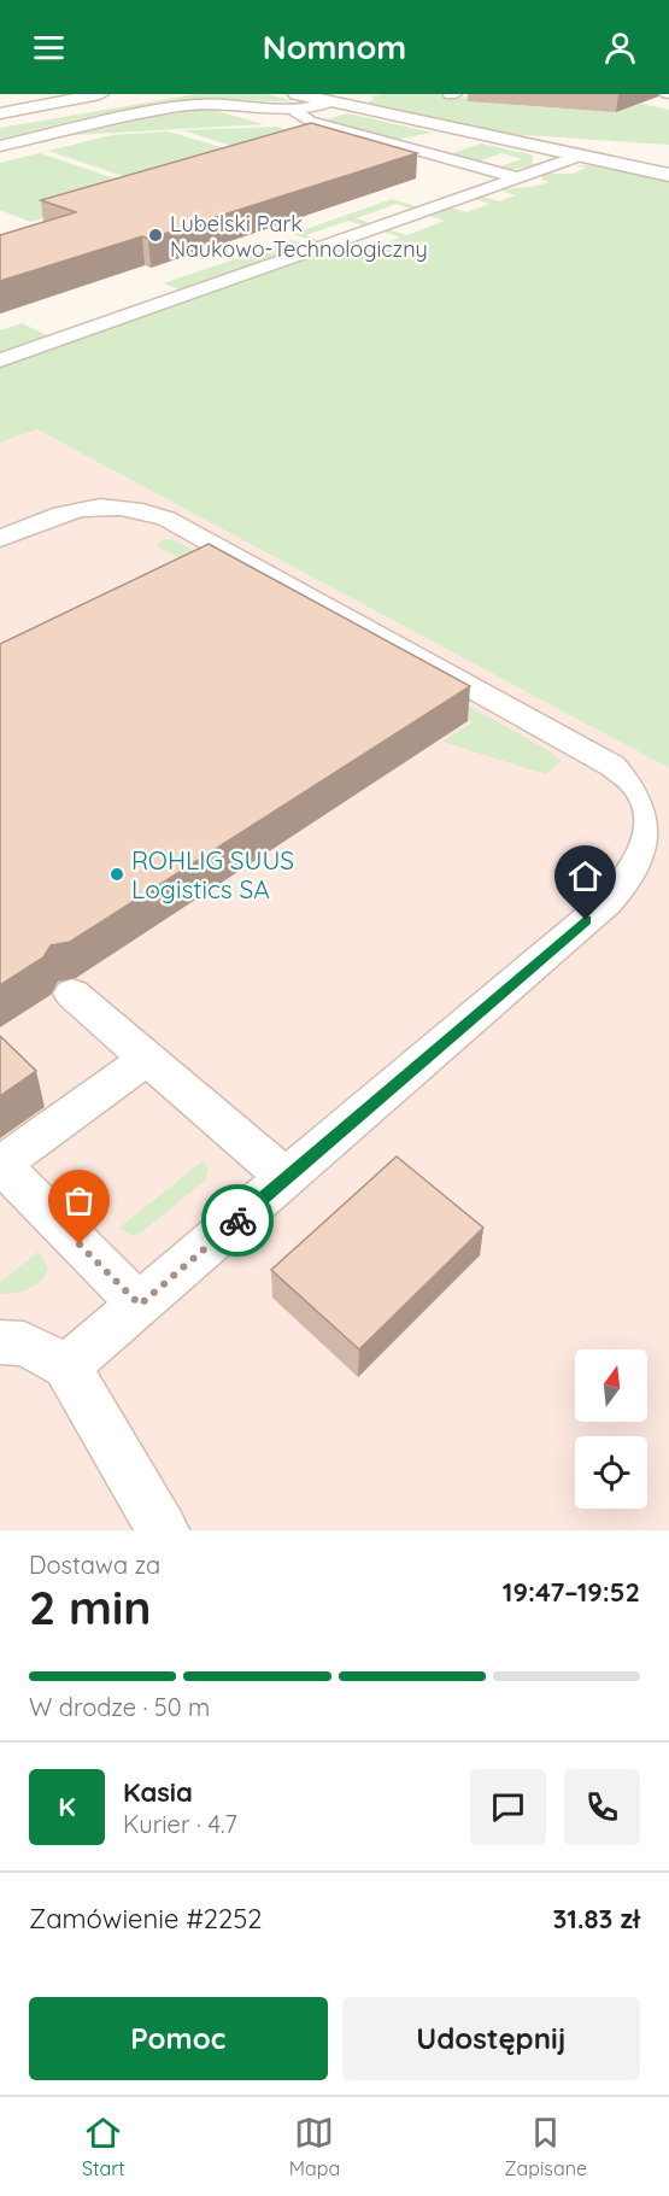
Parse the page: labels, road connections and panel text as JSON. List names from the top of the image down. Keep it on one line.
{"places":["Lubelski Park Naukowo-Technologiczny","ROHLIG SUUS Logistics SA"],"north":"top","page":{"header":"Nomnom","heading":["2 min","Dostawa za","19:47–19:52"],"panel":["Kasia","Kurier · 4.7","Zamówienie #2252","31.83 zł"],"bar":"W drodze · 50 m","round":"K","buttons":["Pomoc","Udostępnij"],"tabs":["Start","Mapa","Zapisane"]}}
